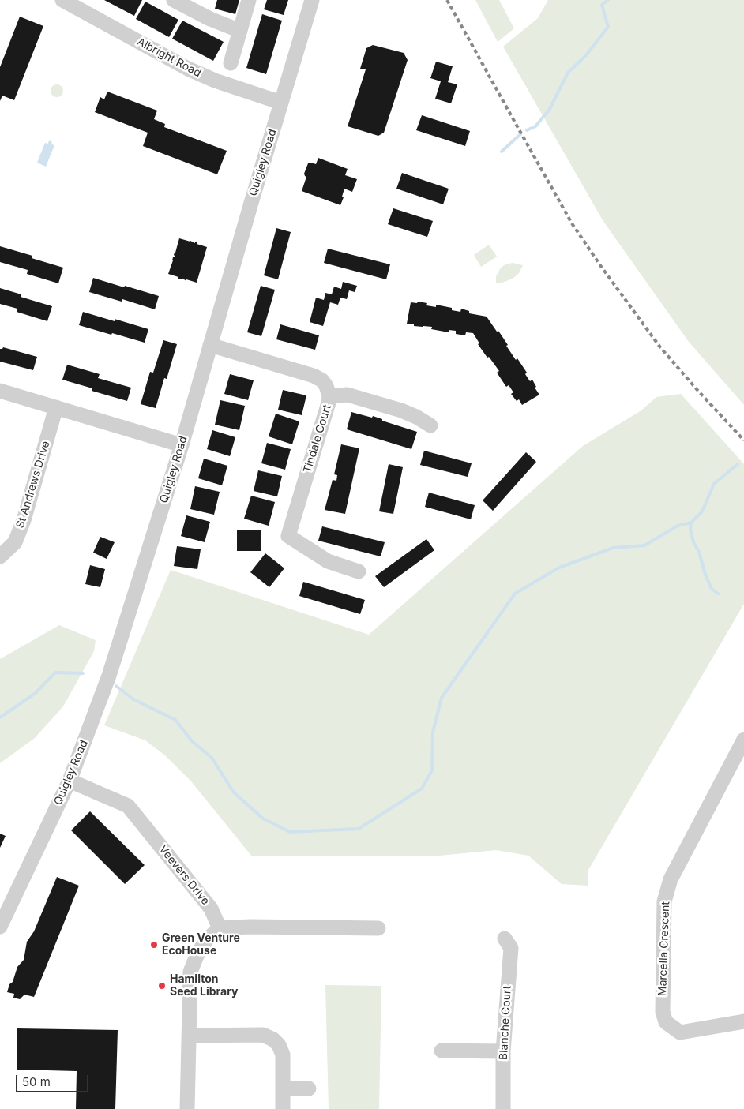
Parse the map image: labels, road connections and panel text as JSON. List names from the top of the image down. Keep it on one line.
{"streets":{"street":["Albright Road","Quigley Road","Tindale Court","St Andrews Drive","Veevers Drive","Marcella Crescent","Blanche Court"]},"crossings":[["Albright Road","Quigley Road"],["Quigley Road","Tindale Court"],["Quigley Road","Veevers Drive"]],"places":["Green Venture EcoHouse","Hamilton Seed Library"],"scale_bar":"50 m"}
